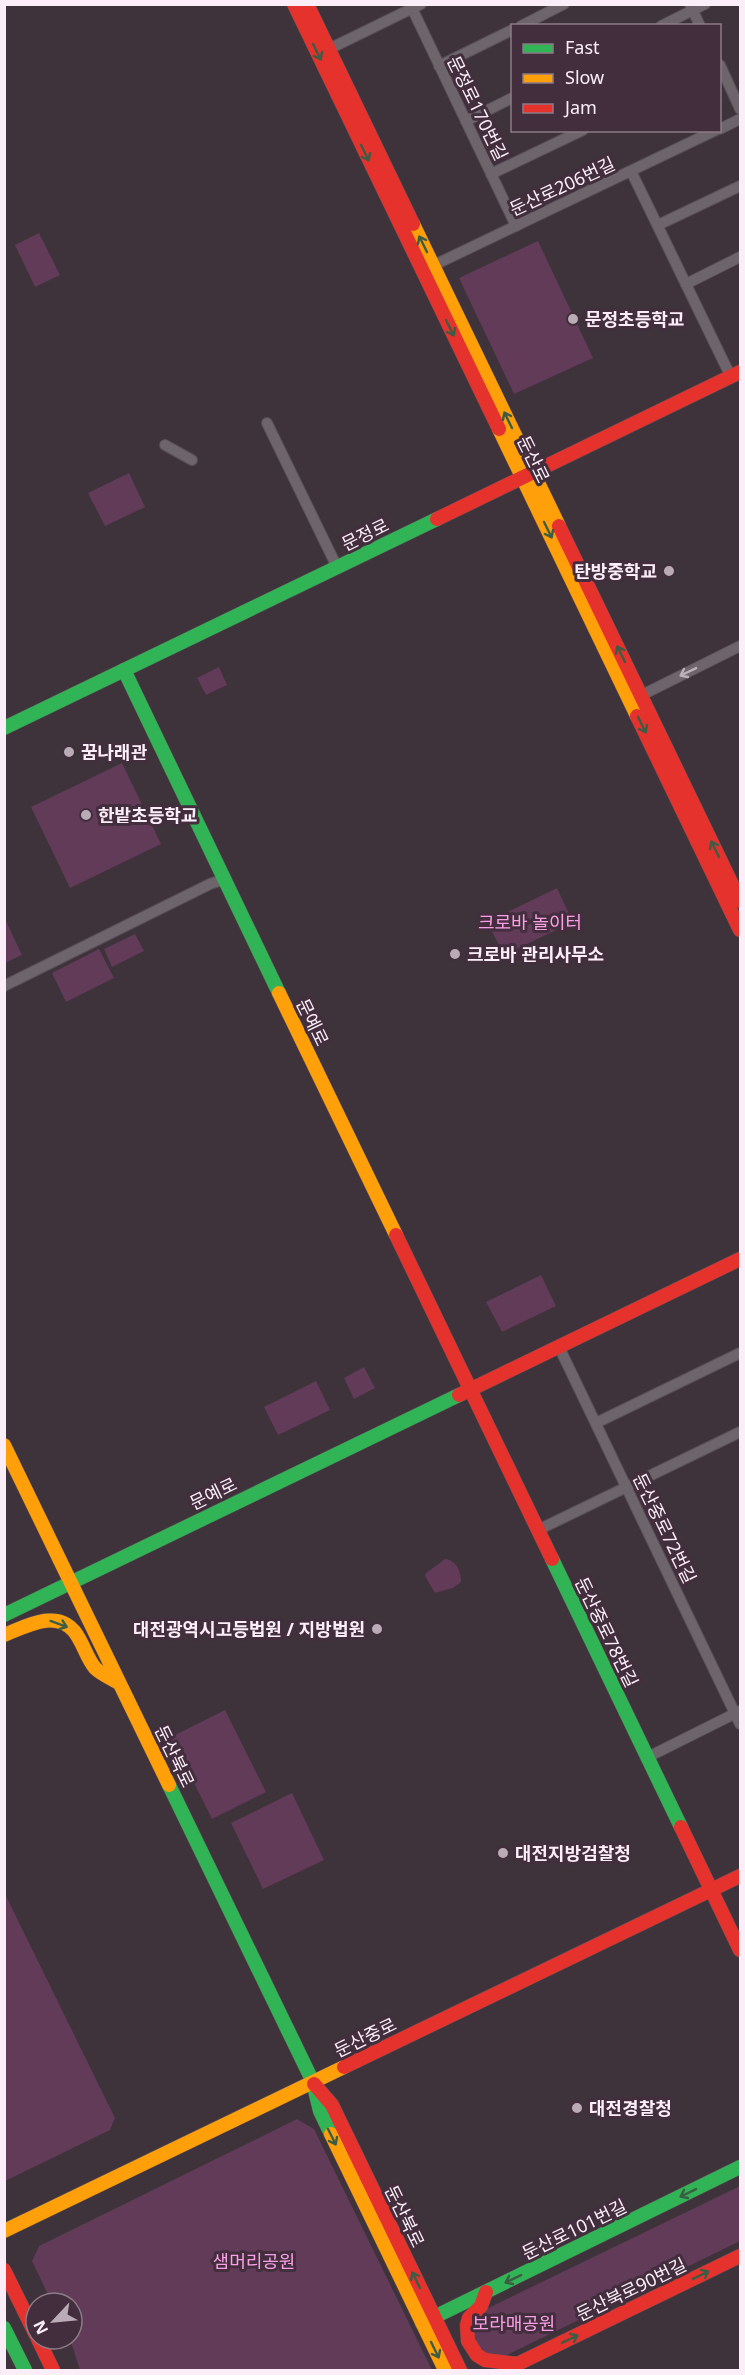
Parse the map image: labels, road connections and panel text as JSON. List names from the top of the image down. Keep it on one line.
{"streets":{"main road":["둔산로","문정로","문예로","둔산중로78번길","둔산북로","둔산중로","둔산로101번길","둔산북로90번길"],"street":["문정로170번길","둔산로206번길","둔산중로72번길"]},"crossings":[["문정로170번길","둔산로206번길"],["둔산로206번길","둔산로"],["둔산로","문정로"],["문정로","문예로"],["문예로","둔산중로72번길"],["문예로","둔산중로78번길"],["문예로","둔산북로"],["둔산중로78번길","둔산중로"],["둔산북로","둔산중로"],["둔산북로","둔산로101번길"]],"one_way":["둔산로101번길","둔산북로90번길"],"parks":["크로바 놀이터","샘머리공원","보라매공원"],"places":["문정초등학교","탄방중학교","꿈나래관","한밭초등학교","크로바 관리사무소","대전광역시고등법원 / 지방법원","대전지방검찰청","대전경찰청"],"legend":["Fast","Slow","Jam"],"north":"bottom left"}
